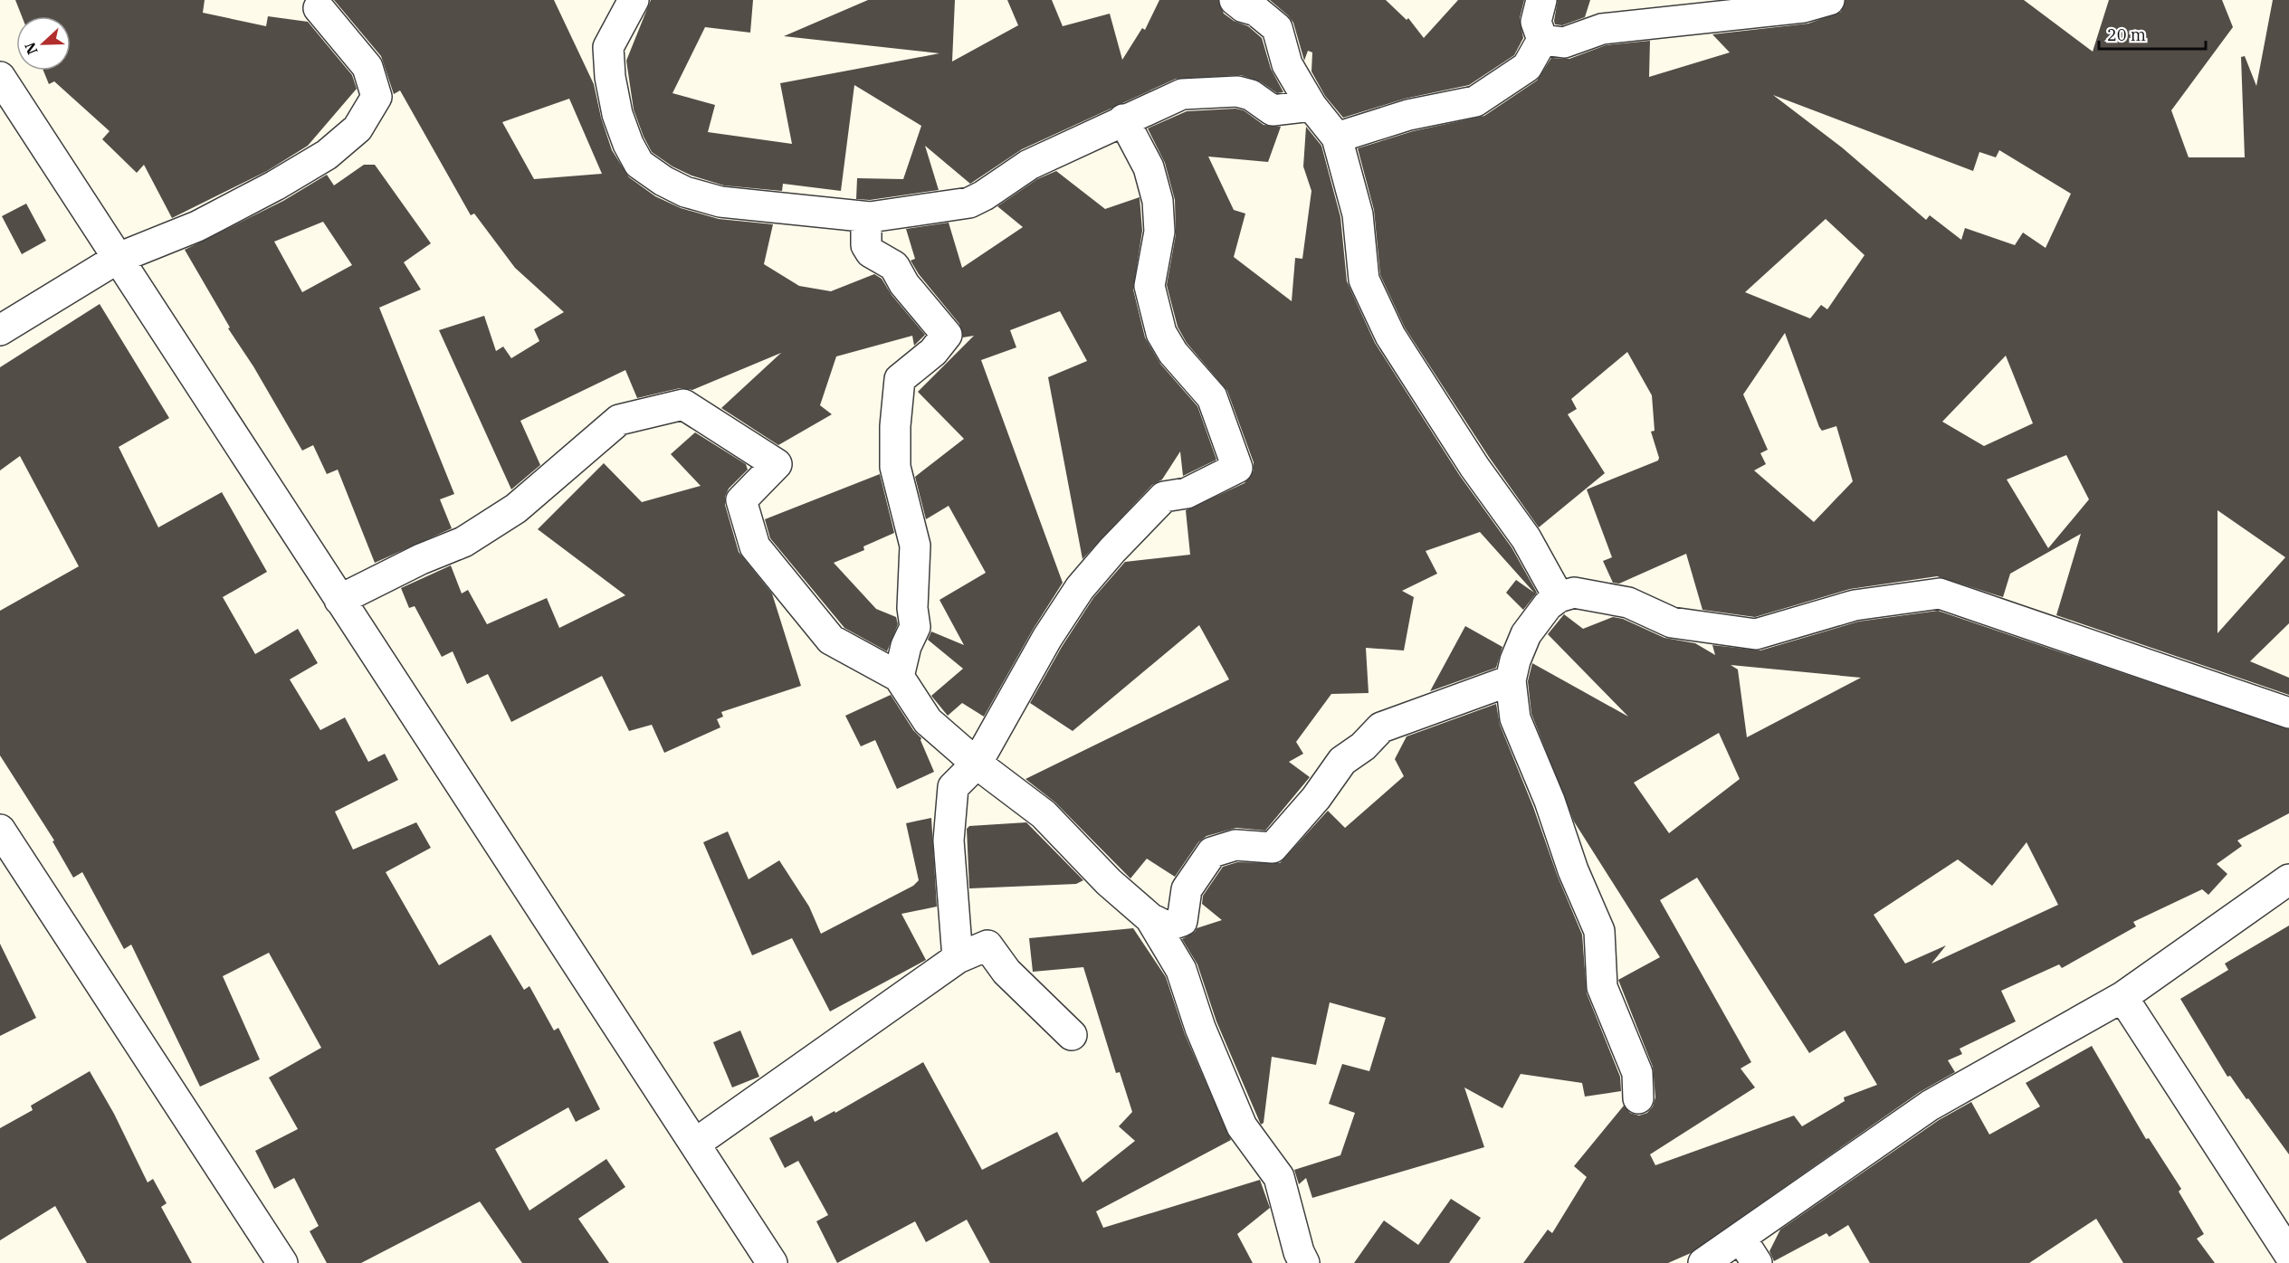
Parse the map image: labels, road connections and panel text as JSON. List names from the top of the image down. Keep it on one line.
{"scale_bar":"20 m","north":"left"}
